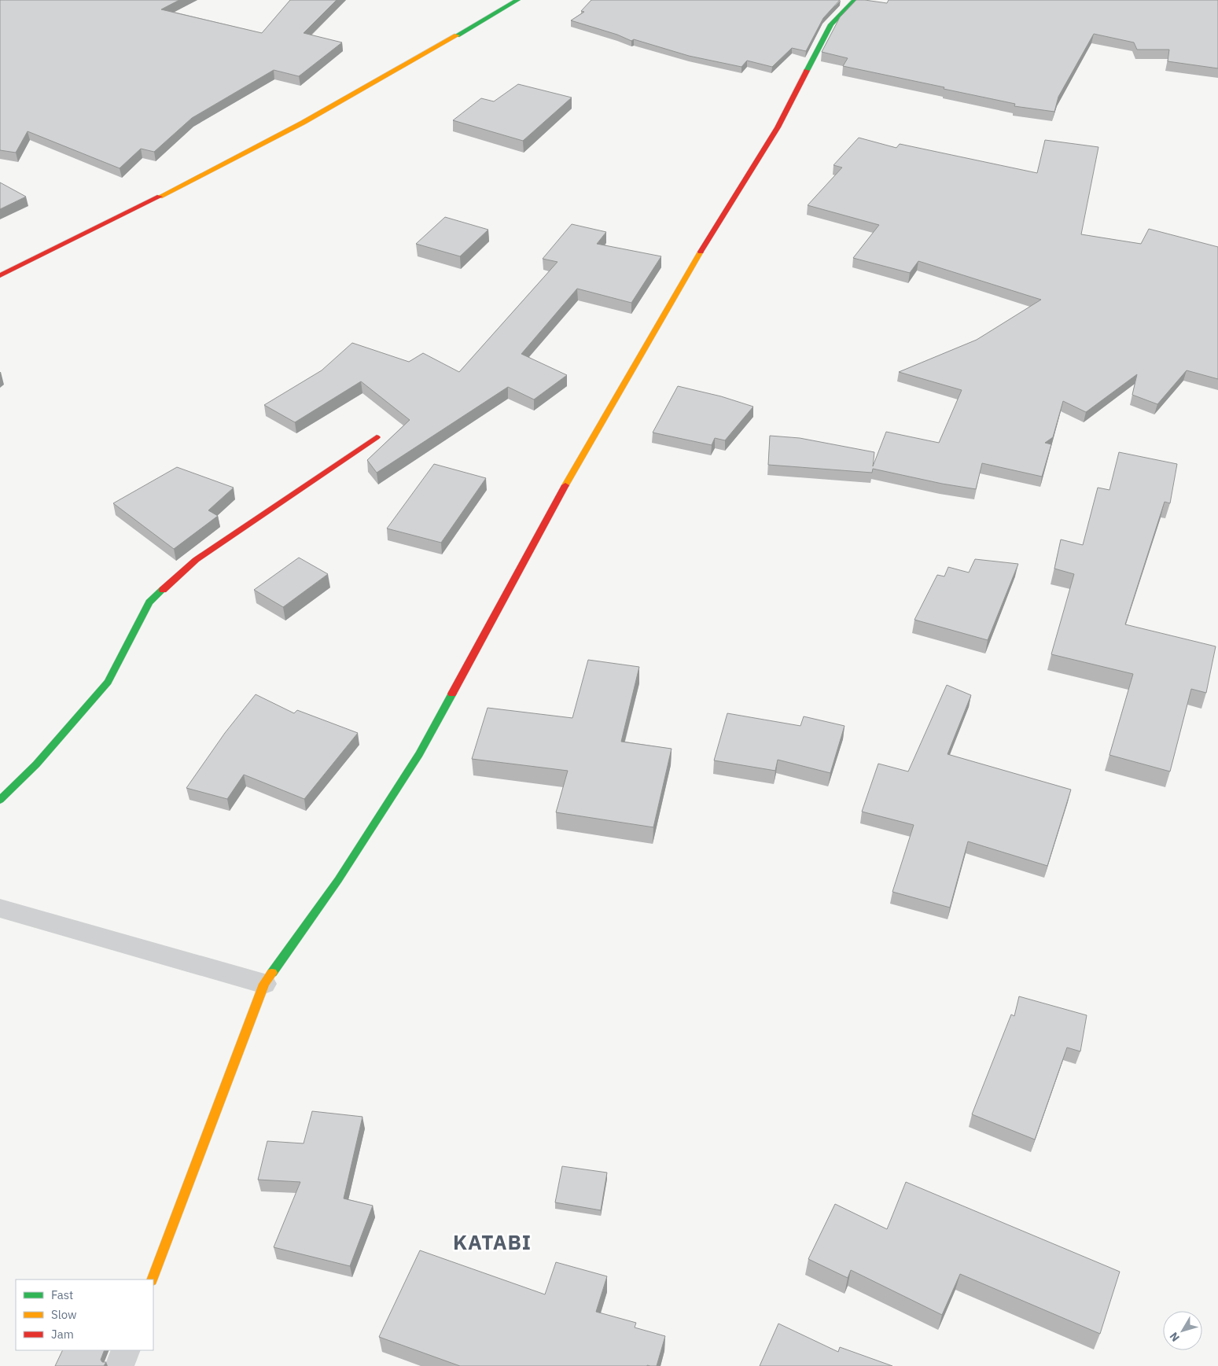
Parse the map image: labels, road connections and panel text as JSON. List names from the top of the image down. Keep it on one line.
{"districts":["KATABI"],"legend":["Fast","Slow","Jam"],"north":"bottom left"}
